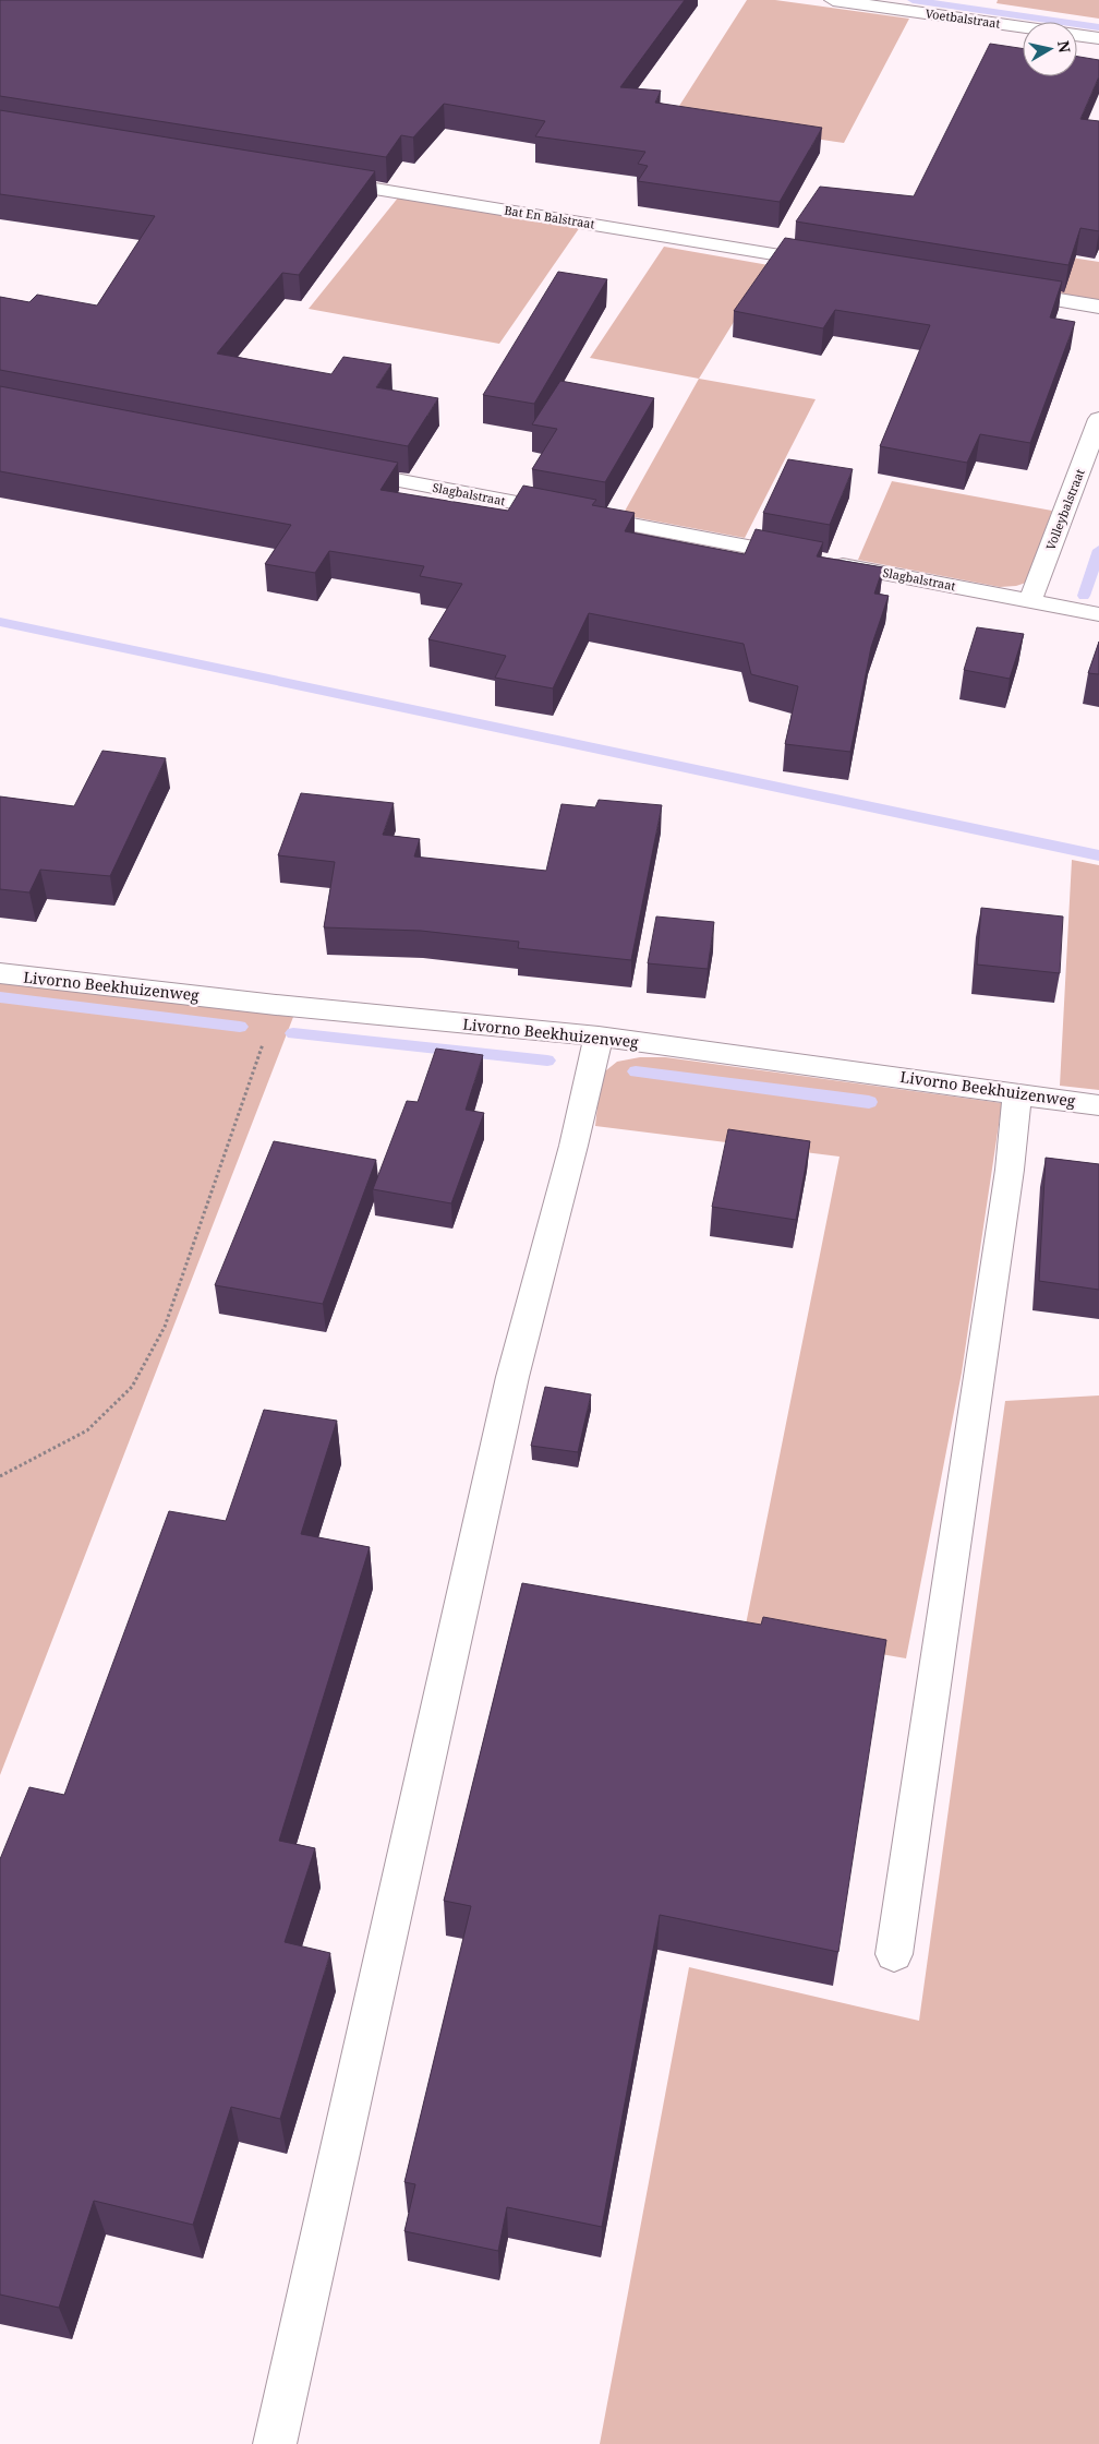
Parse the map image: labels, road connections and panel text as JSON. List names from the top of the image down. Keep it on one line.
{"streets":{"street":["Voetbalstraat","Bat En Balstraat","Slagbalstraat","Volleybalstraat","Livorno Beekhuizenweg"]},"crossings":[["Slagbalstraat","Volleybalstraat"]],"north":"right"}
